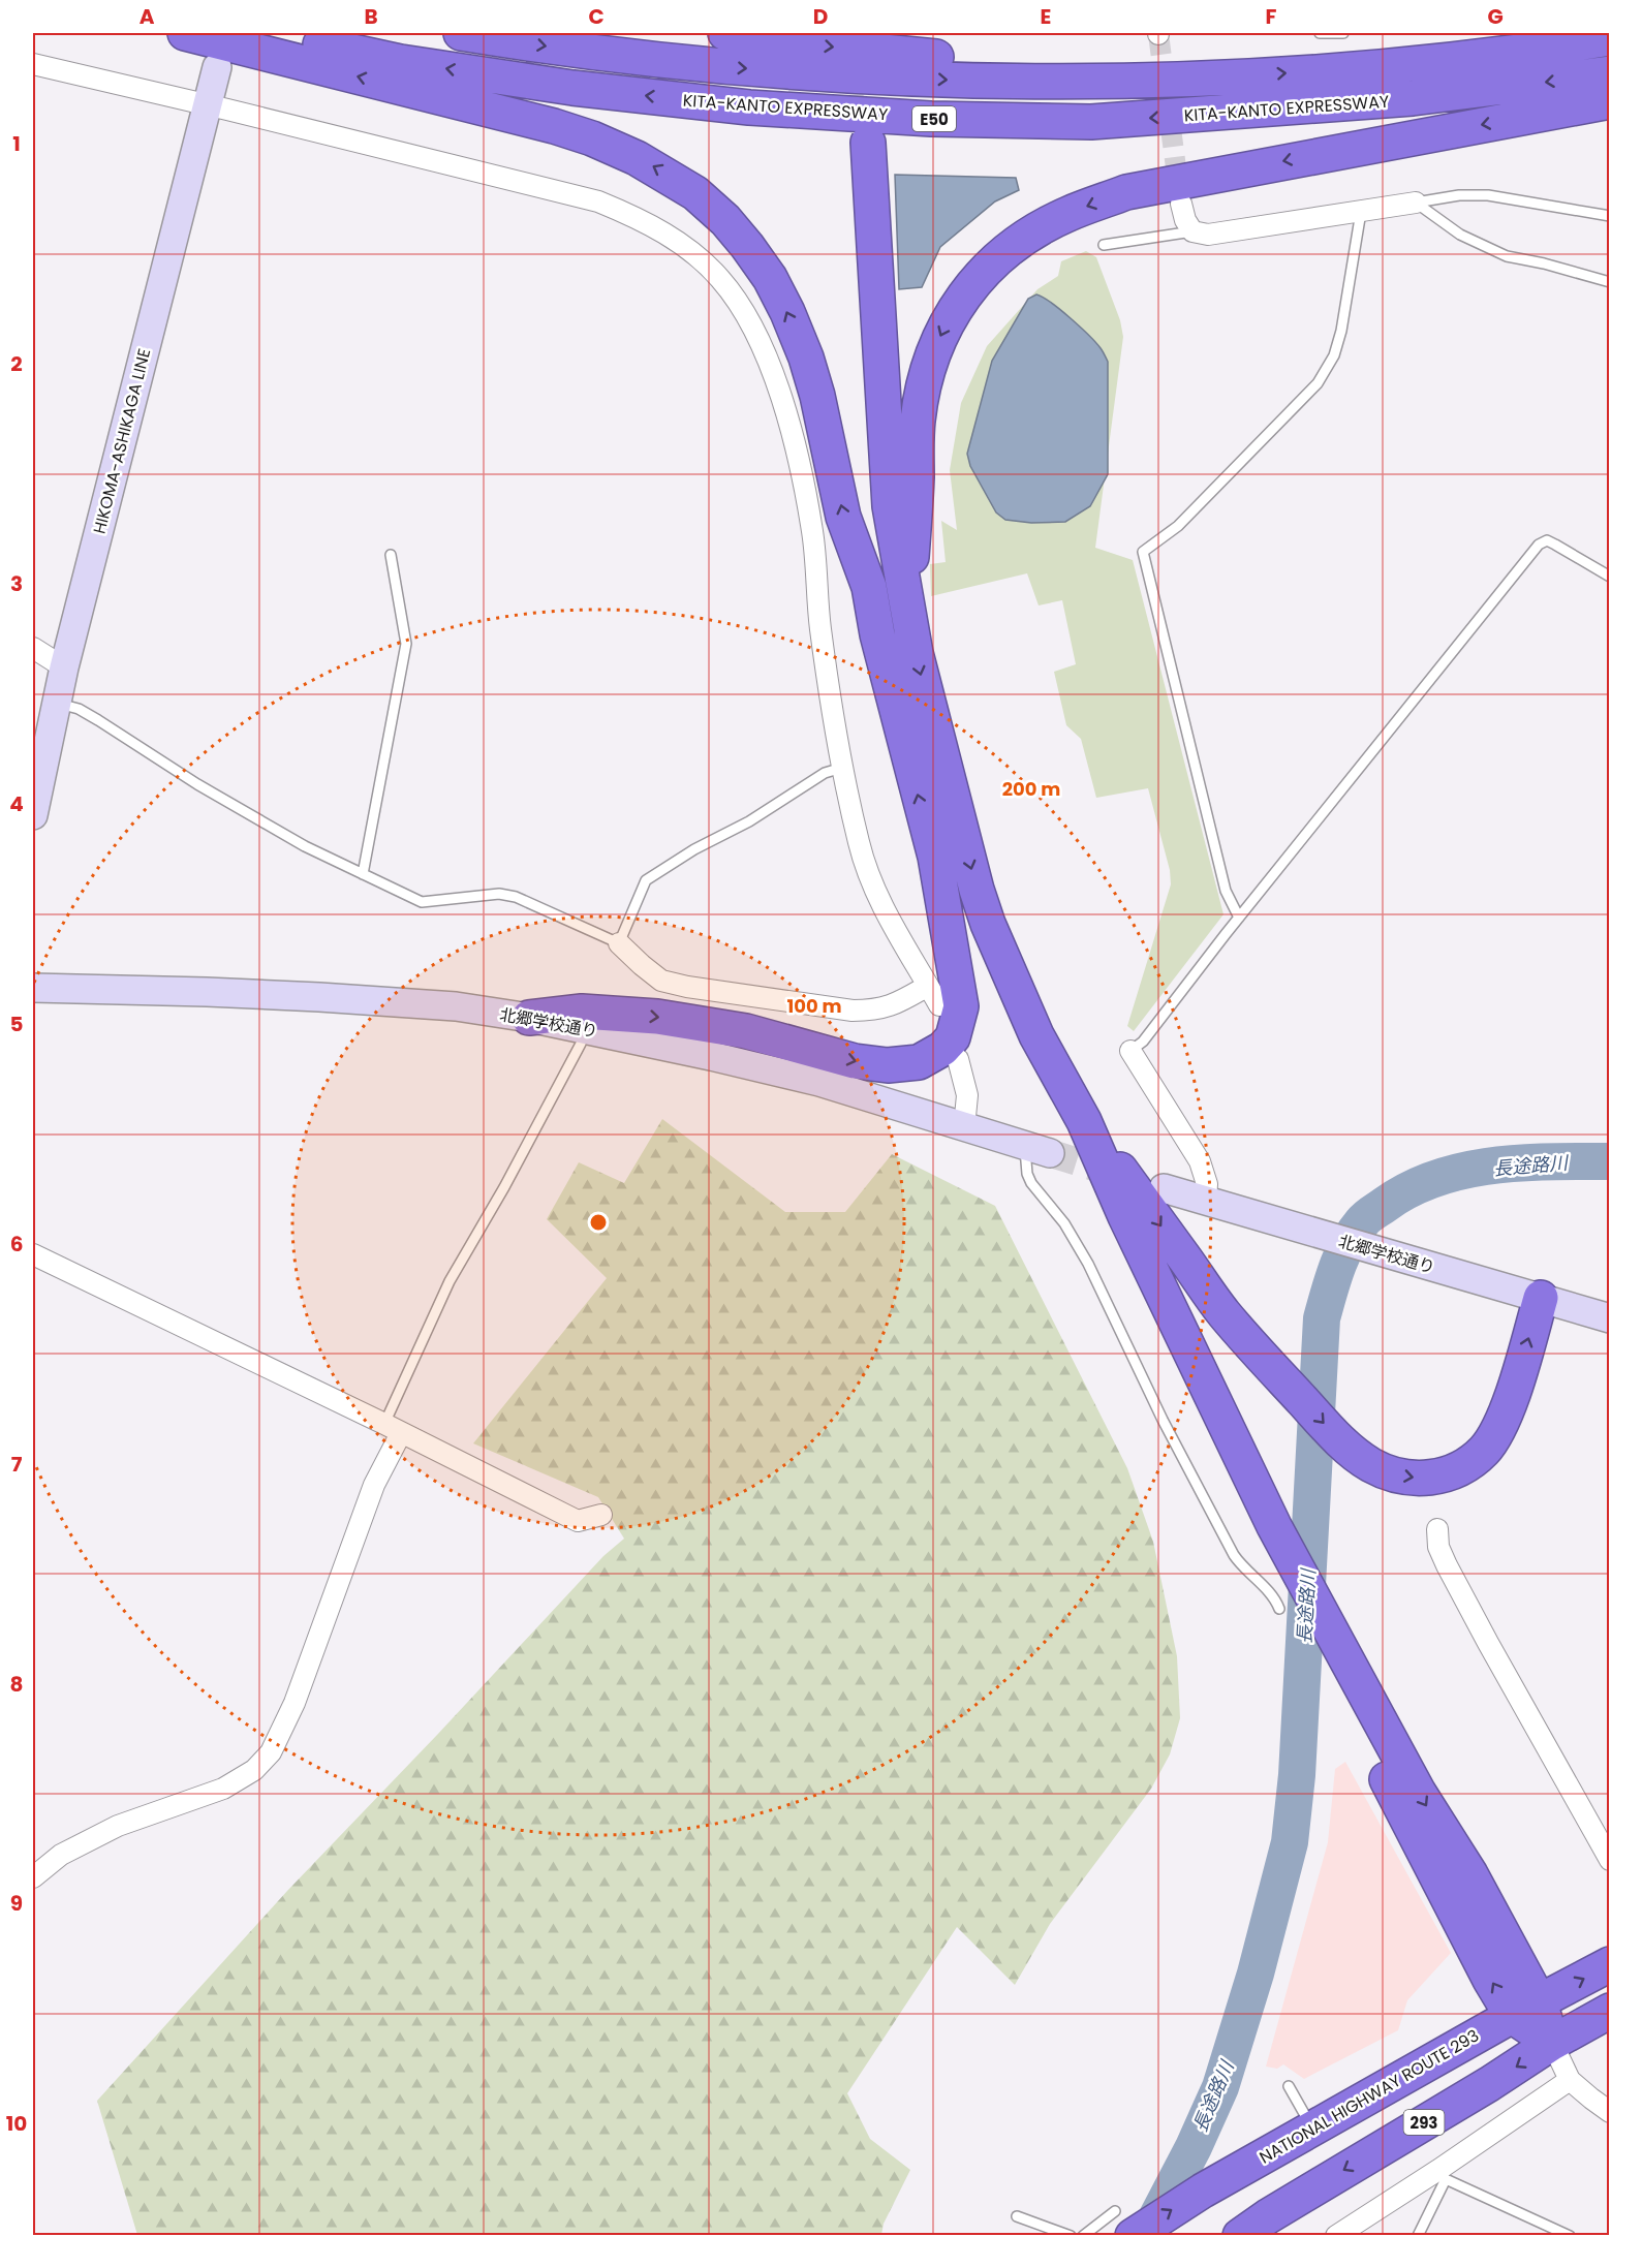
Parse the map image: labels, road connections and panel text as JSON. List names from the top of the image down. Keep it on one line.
{"streets":{"highway":["KITA-KANTO EXPRESSWAY","E50","NATIONAL HIGHWAY ROUTE 293","293"],"street":["HIKOMA-ASHIKAGA LINE","北郷学校通り"]},"water":["長途路川"],"grid":{"columns":["A","B","C","D","E","F","G"],"rows":["1","2","3","4","5","6","7","8","9","10"]},"rings":["200 m","100 m"]}
